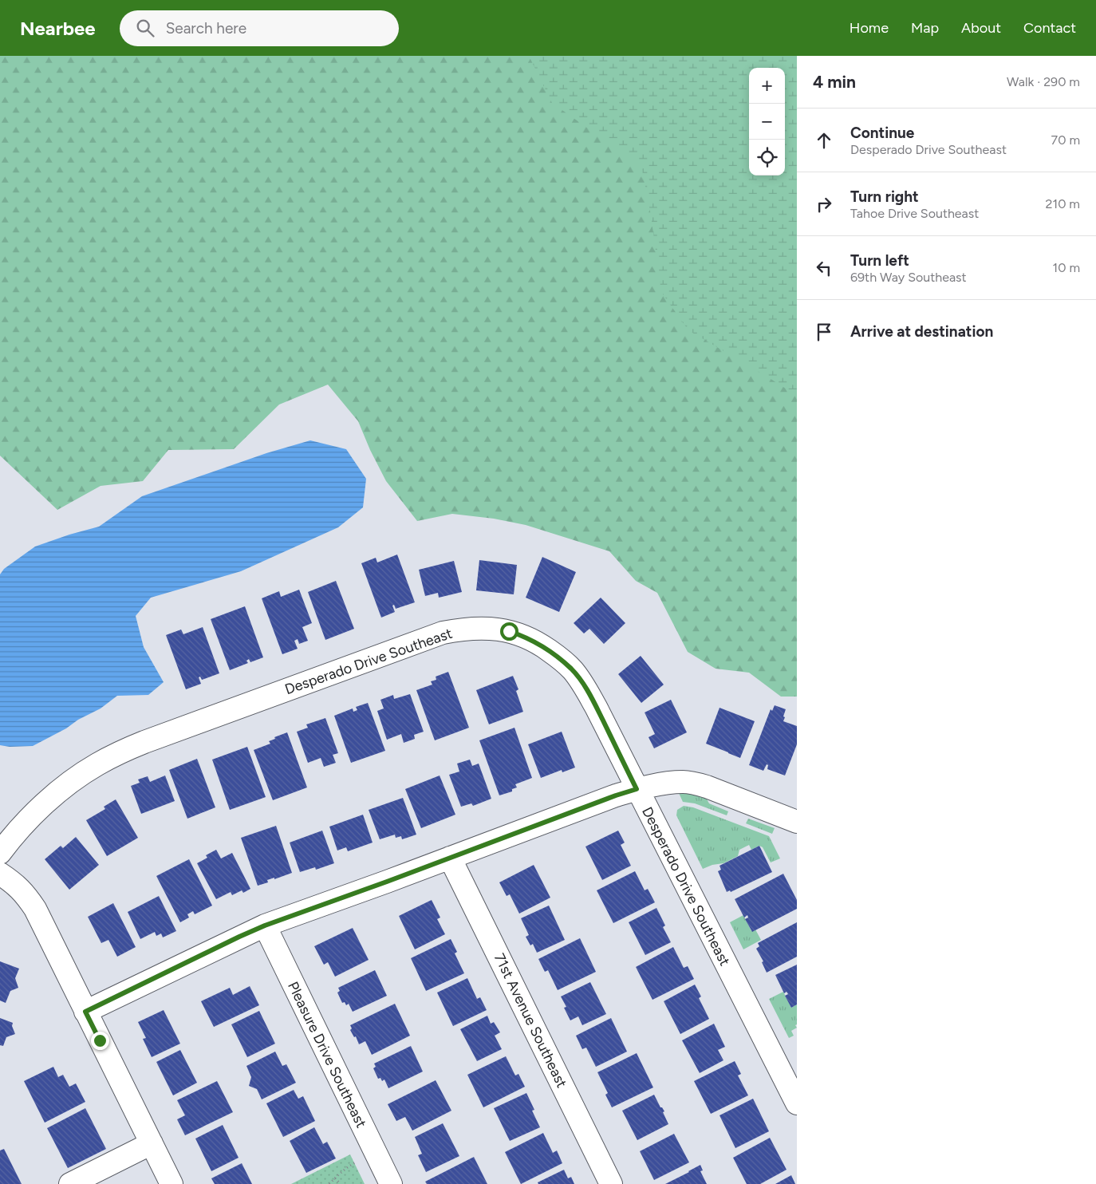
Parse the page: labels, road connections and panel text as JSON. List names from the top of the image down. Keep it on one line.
{"streets":{"street":["Desperado Drive Southeast","71st Avenue Southeast","Pleasure Drive Southeast"]},"page":{"header":"Nearbee","search":"Search here","nav":["Home","Map","About","Contact"],"heading":["4 min","Walk · 290 m"],"map_buttons":["+","−"],"list":[["Continue","Desperado Drive Southeast","70 m"],["Turn right","Tahoe Drive Southeast","210 m"],["Turn left","69th Way Southeast","10 m"],"Arrive at destination"]}}
